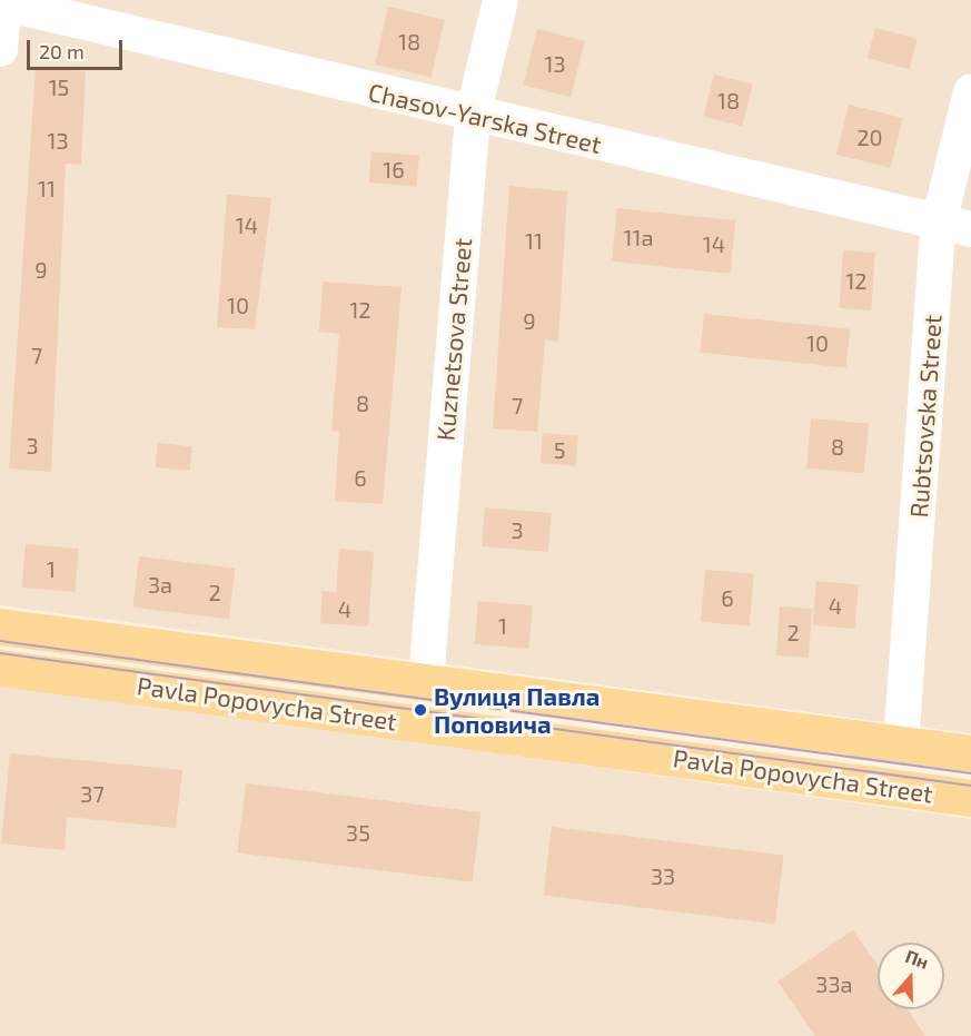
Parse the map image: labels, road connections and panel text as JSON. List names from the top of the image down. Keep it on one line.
{"streets":{"main road":["Pavla Popovycha Street"],"street":["Chasov-Yarska Street","Kuznetsova Street","Rubtsovska Street"]},"crossings":[["Chasov-Yarska Street","Kuznetsova Street"],["Chasov-Yarska Street","Rubtsovska Street"],["Kuznetsova Street","Pavla Popovycha Street"],["Rubtsovska Street","Pavla Popovycha Street"]],"places":["Вулиця Павла Поповича"],"house_numbers":["18","13","15","18","20","13","16","11","14","11а","11","14","9","12","10","12","9","10","7","8","7","3","8","5","6","3","1","3а","2","6","4","4","1","2","37","35","33","33а"],"scale_bar":"20 m","north":"top"}
